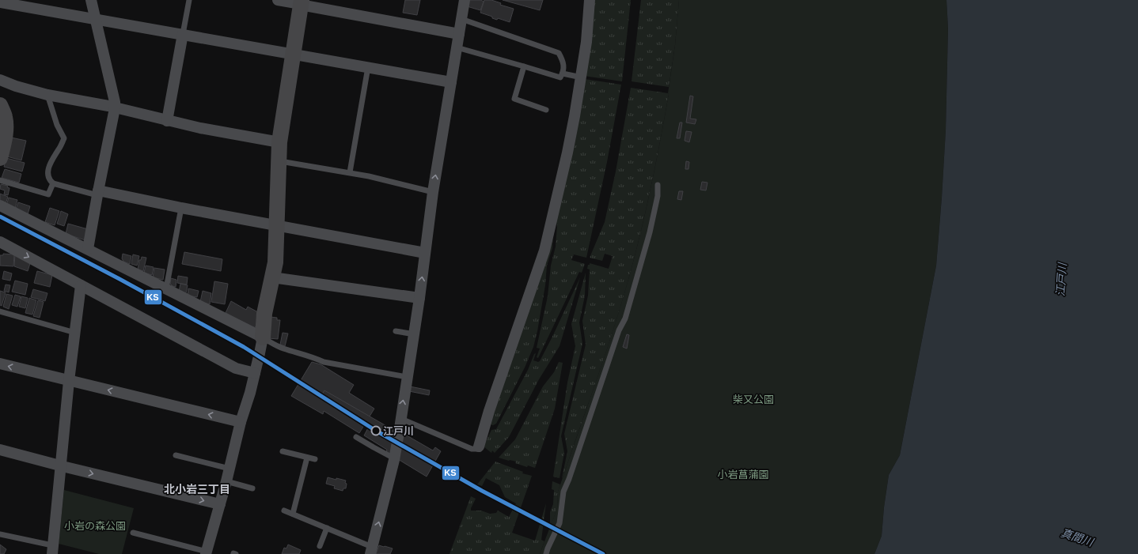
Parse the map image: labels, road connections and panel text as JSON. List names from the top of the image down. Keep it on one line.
{"districts":["北小岩三丁目"],"water":["江戸川","真間川"],"parks":["柴又公園","小岩菖蒲園","小岩の森公園"],"places":["江戸川"],"lines":["transit line KS"]}
